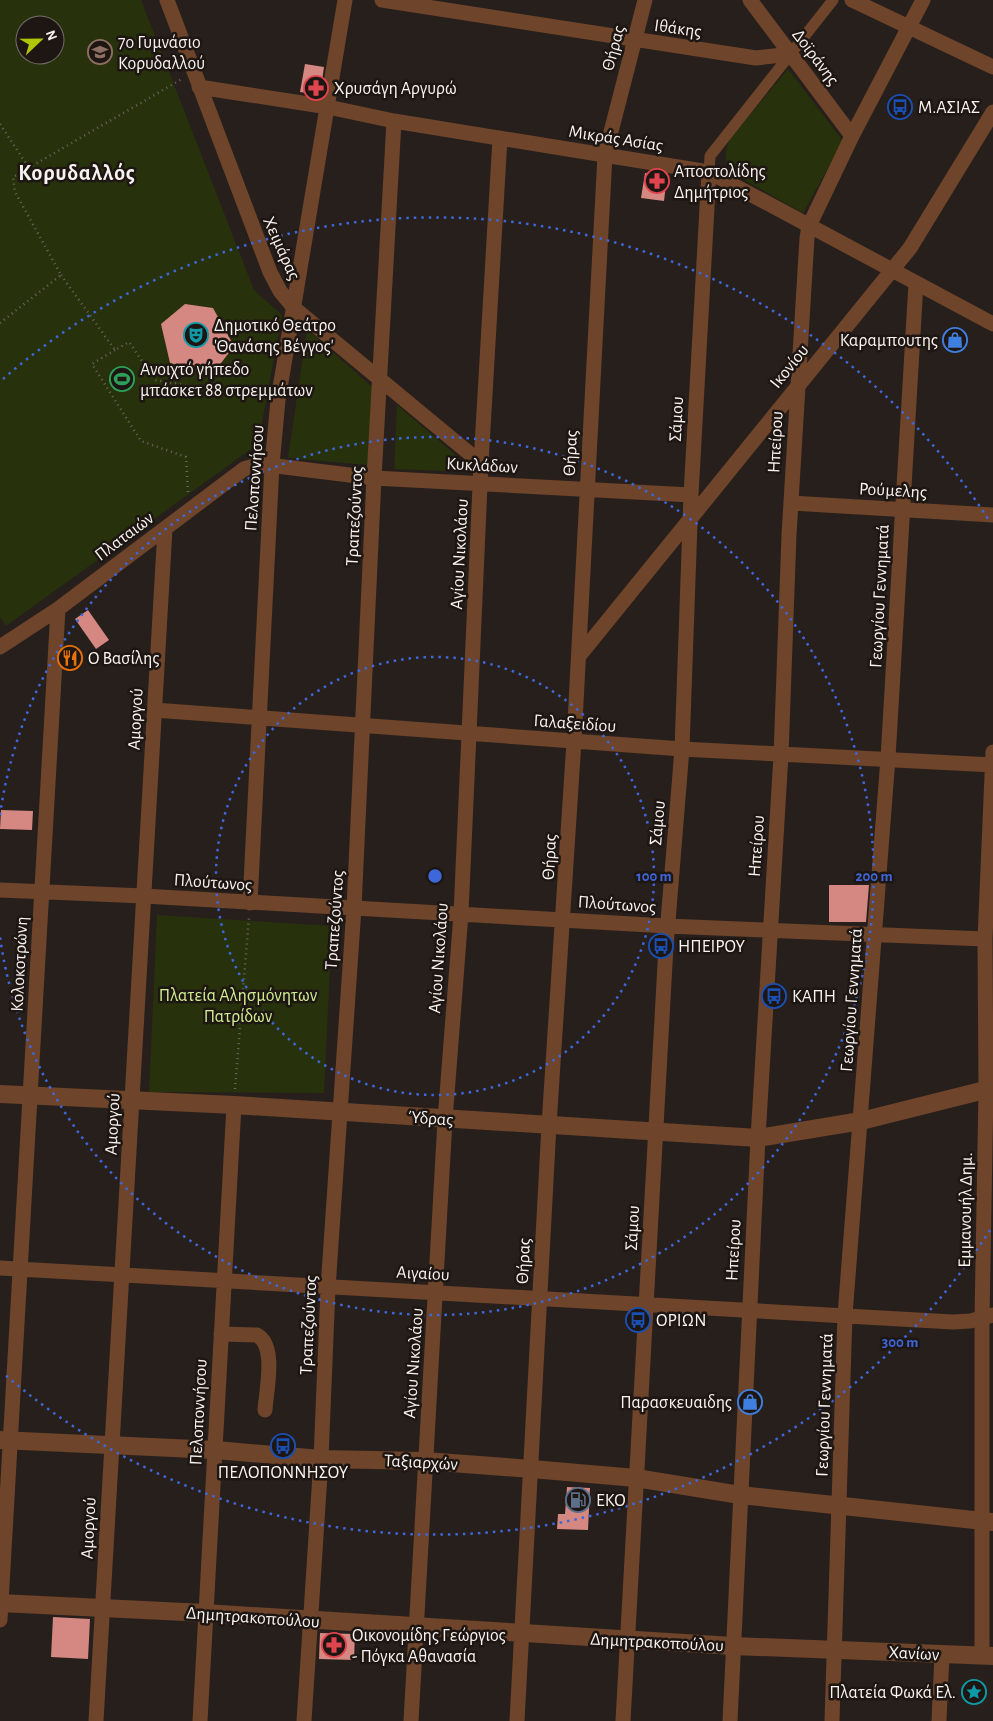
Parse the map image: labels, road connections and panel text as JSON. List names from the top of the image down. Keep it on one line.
{"streets":{"street":["Ιθάκης","Θήρας","Δοϊράνης","Μικράς Ασίας","Χειμάρας","Ικονίου","Σάμου","Ηπείρου","Κυκλάδων","Πελοποννήσου","Ρούμελης","Τραπεζούντος","Πλαταιών","Αγίου Νικολάου","Γεωργίου Γεννηματά","Αμοργού","Γαλαξειδίου","Πλούτωνος","Κολοκοτρώνη","Ύδρας","Εμμανουήλ Δημ.","Αιγαίου","Ταξιαρχών","Δημητρακοπούλου","Χανίων"]},"crossings":[["Ιθάκης","Θήρας"],["Ιθάκης","Δοϊράνης"],["Ιθάκης","Σάμου"],["Θήρας","Μικράς Ασίας"],["Θήρας","Ικονίου"],["Θήρας","Κυκλάδων"],["Θήρας","Γαλαξειδίου"],["Θήρας","Πλούτωνος"],["Θήρας","Ύδρας"],["Θήρας","Αιγαίου"],["Θήρας","Ταξιαρχών"],["Θήρας","Δημητρακοπούλου"],["Δοϊράνης","Σάμου"],["Δοϊράνης","Ηπείρου"],["Μικράς Ασίας","Χειμάρας"],["Μικράς Ασίας","Ικονίου"],["Μικράς Ασίας","Σάμου"],["Μικράς Ασίας","Ηπείρου"],["Μικράς Ασίας","Πελοποννήσου"],["Μικράς Ασίας","Τραπεζούντος"],["Μικράς Ασίας","Αγίου Νικολάου"],["Μικράς Ασίας","Γεωργίου Γεννηματά"],["Χειμάρας","Πελοποννήσου"],["Χειμάρας","Τραπεζούντος"],["Χειμάρας","Αγίου Νικολάου"],["Ικονίου","Σάμου"],["Ικονίου","Ηπείρου"],["Σάμου","Κυκλάδων"],["Σάμου","Γαλαξειδίου"],["Σάμου","Πλούτωνος"],["Σάμου","Ύδρας"],["Σάμου","Αιγαίου"],["Σάμου","Ταξιαρχών"],["Σάμου","Δημητρακοπούλου"],["Ηπείρου","Ρούμελης"],["Ηπείρου","Γαλαξειδίου"],["Ηπείρου","Πλούτωνος"],["Ηπείρου","Ύδρας"],["Ηπείρου","Αιγαίου"],["Ηπείρου","Ταξιαρχών"],["Ηπείρου","Δημητρακοπούλου"],["Κυκλάδων","Πελοποννήσου"],["Κυκλάδων","Τραπεζούντος"],["Κυκλάδων","Πλαταιών"],["Κυκλάδων","Αγίου Νικολάου"],["Πελοποννήσου","Πλαταιών"],["Πελοποννήσου","Γαλαξειδίου"],["Πελοποννήσου","Πλούτωνος"],["Πελοποννήσου","Ύδρας"],["Πελοποννήσου","Αιγαίου"],["Πελοποννήσου","Ταξιαρχών"],["Πελοποννήσου","Δημητρακοπούλου"],["Ρούμελης","Γεωργίου Γεννηματά"],["Τραπεζούντος","Γαλαξειδίου"],["Τραπεζούντος","Πλούτωνος"],["Τραπεζούντος","Ύδρας"],["Τραπεζούντος","Αιγαίου"],["Τραπεζούντος","Ταξιαρχών"],["Τραπεζούντος","Δημητρακοπούλου"],["Πλαταιών","Αμοργού"],["Πλαταιών","Κολοκοτρώνη"],["Αγίου Νικολάου","Γαλαξειδίου"],["Αγίου Νικολάου","Πλούτωνος"],["Αγίου Νικολάου","Ύδρας"],["Αγίου Νικολάου","Αιγαίου"],["Αγίου Νικολάου","Ταξιαρχών"],["Αγίου Νικολάου","Δημητρακοπούλου"],["Γεωργίου Γεννηματά","Γαλαξειδίου"],["Γεωργίου Γεννηματά","Πλούτωνος"],["Γεωργίου Γεννηματά","Ύδρας"],["Γεωργίου Γεννηματά","Αιγαίου"],["Γεωργίου Γεννηματά","Ταξιαρχών"],["Γεωργίου Γεννηματά","Δημητρακοπούλου"],["Γεωργίου Γεννηματά","Χανίων"],["Αμοργού","Γαλαξειδίου"],["Αμοργού","Πλούτωνος"],["Αμοργού","Ύδρας"],["Αμοργού","Αιγαίου"],["Αμοργού","Ταξιαρχών"],["Αμοργού","Δημητρακοπούλου"],["Γαλαξειδίου","Εμμανουήλ Δημ."],["Πλούτωνος","Κολοκοτρώνη"],["Πλούτωνος","Εμμανουήλ Δημ."],["Κολοκοτρώνη","Ύδρας"],["Κολοκοτρώνη","Αιγαίου"],["Κολοκοτρώνη","Ταξιαρχών"],["Κολοκοτρώνη","Δημητρακοπούλου"],["Ύδρας","Εμμανουήλ Δημ."],["Εμμανουήλ Δημ.","Αιγαίου"],["Εμμανουήλ Δημ.","Ταξιαρχών"],["Εμμανουήλ Δημ.","Χανίων"],["Δημητρακοπούλου","Χανίων"]],"districts":["Κορυδαλλός"],"parks":["Πλατεία Αλησμόνητων Πατρίδων"],"places":{"school or university":["7ο Γυμνάσιο Κορυδαλλού"],"pharmacy":["Χρυσάγη Αργυρώ","Αποστολίδης Δημήτριος","Οικονομίδης Γεώργιος - Πόγκα Αθανασία"],"bus stop":["Μ.ΑΣΙΑΣ","ΗΠΕΙΡΟΥ","ΚΑΠΗ","ΟΡΙΩΝ","ΠΕΛΟΠΟΝΝΗΣΟΥ"],"theatre":["Δημοτικό Θεάτρο 'Θανάσης Βέγγος'"],"shop":["Καραμπουτης","Παρασκευαιδης"],"sports":["Ανοιχτό γήπεδο μπάσκετ 88 στρεμμάτων"],"restaurant":["Ο Βασίλης"],"fuel station":["EKO"],"place":["Πλατεία Φωκά Ελ."]},"north":"right","rings":["100 m","200 m","300 m"]}
